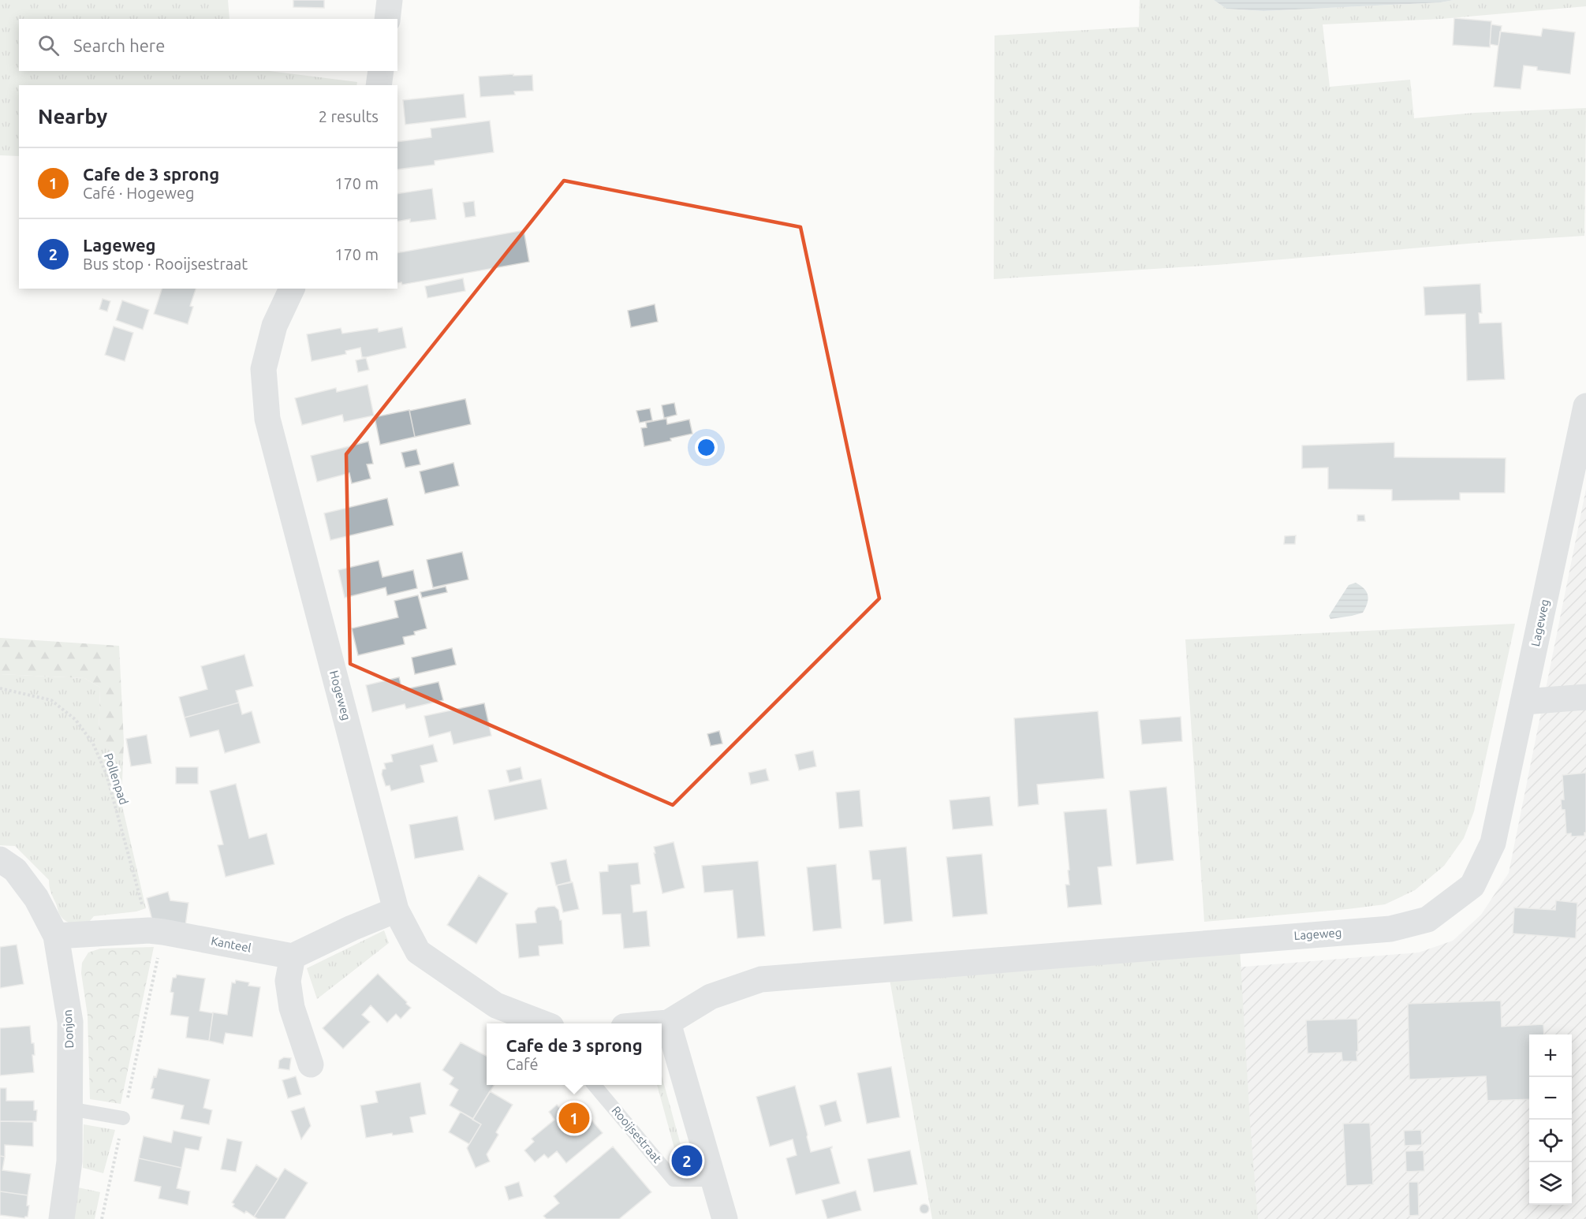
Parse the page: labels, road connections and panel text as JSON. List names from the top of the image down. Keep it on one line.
{"streets":{"street":["Lageweg","Hogeweg","Kanteel","Donjon"],"lane":["Rooijsestraat"],"path":["Pollenpad"]},"crossings":[["Pollenpad","Kanteel"],["Kanteel","Donjon"]],"page":{"search":"Search here","heading":["Nearby","2 results"],"list":[{"mark":"1","name":"Cafe de 3 sprong","note":"Café · Hogeweg","value":"170 m"},{"mark":"2","name":"Lageweg","note":"Bus stop · Rooijsestraat","value":"170 m"}],"popup":["Cafe de 3 sprong","Café"],"map_buttons":["+","−"],"pins":["1","2"]}}
